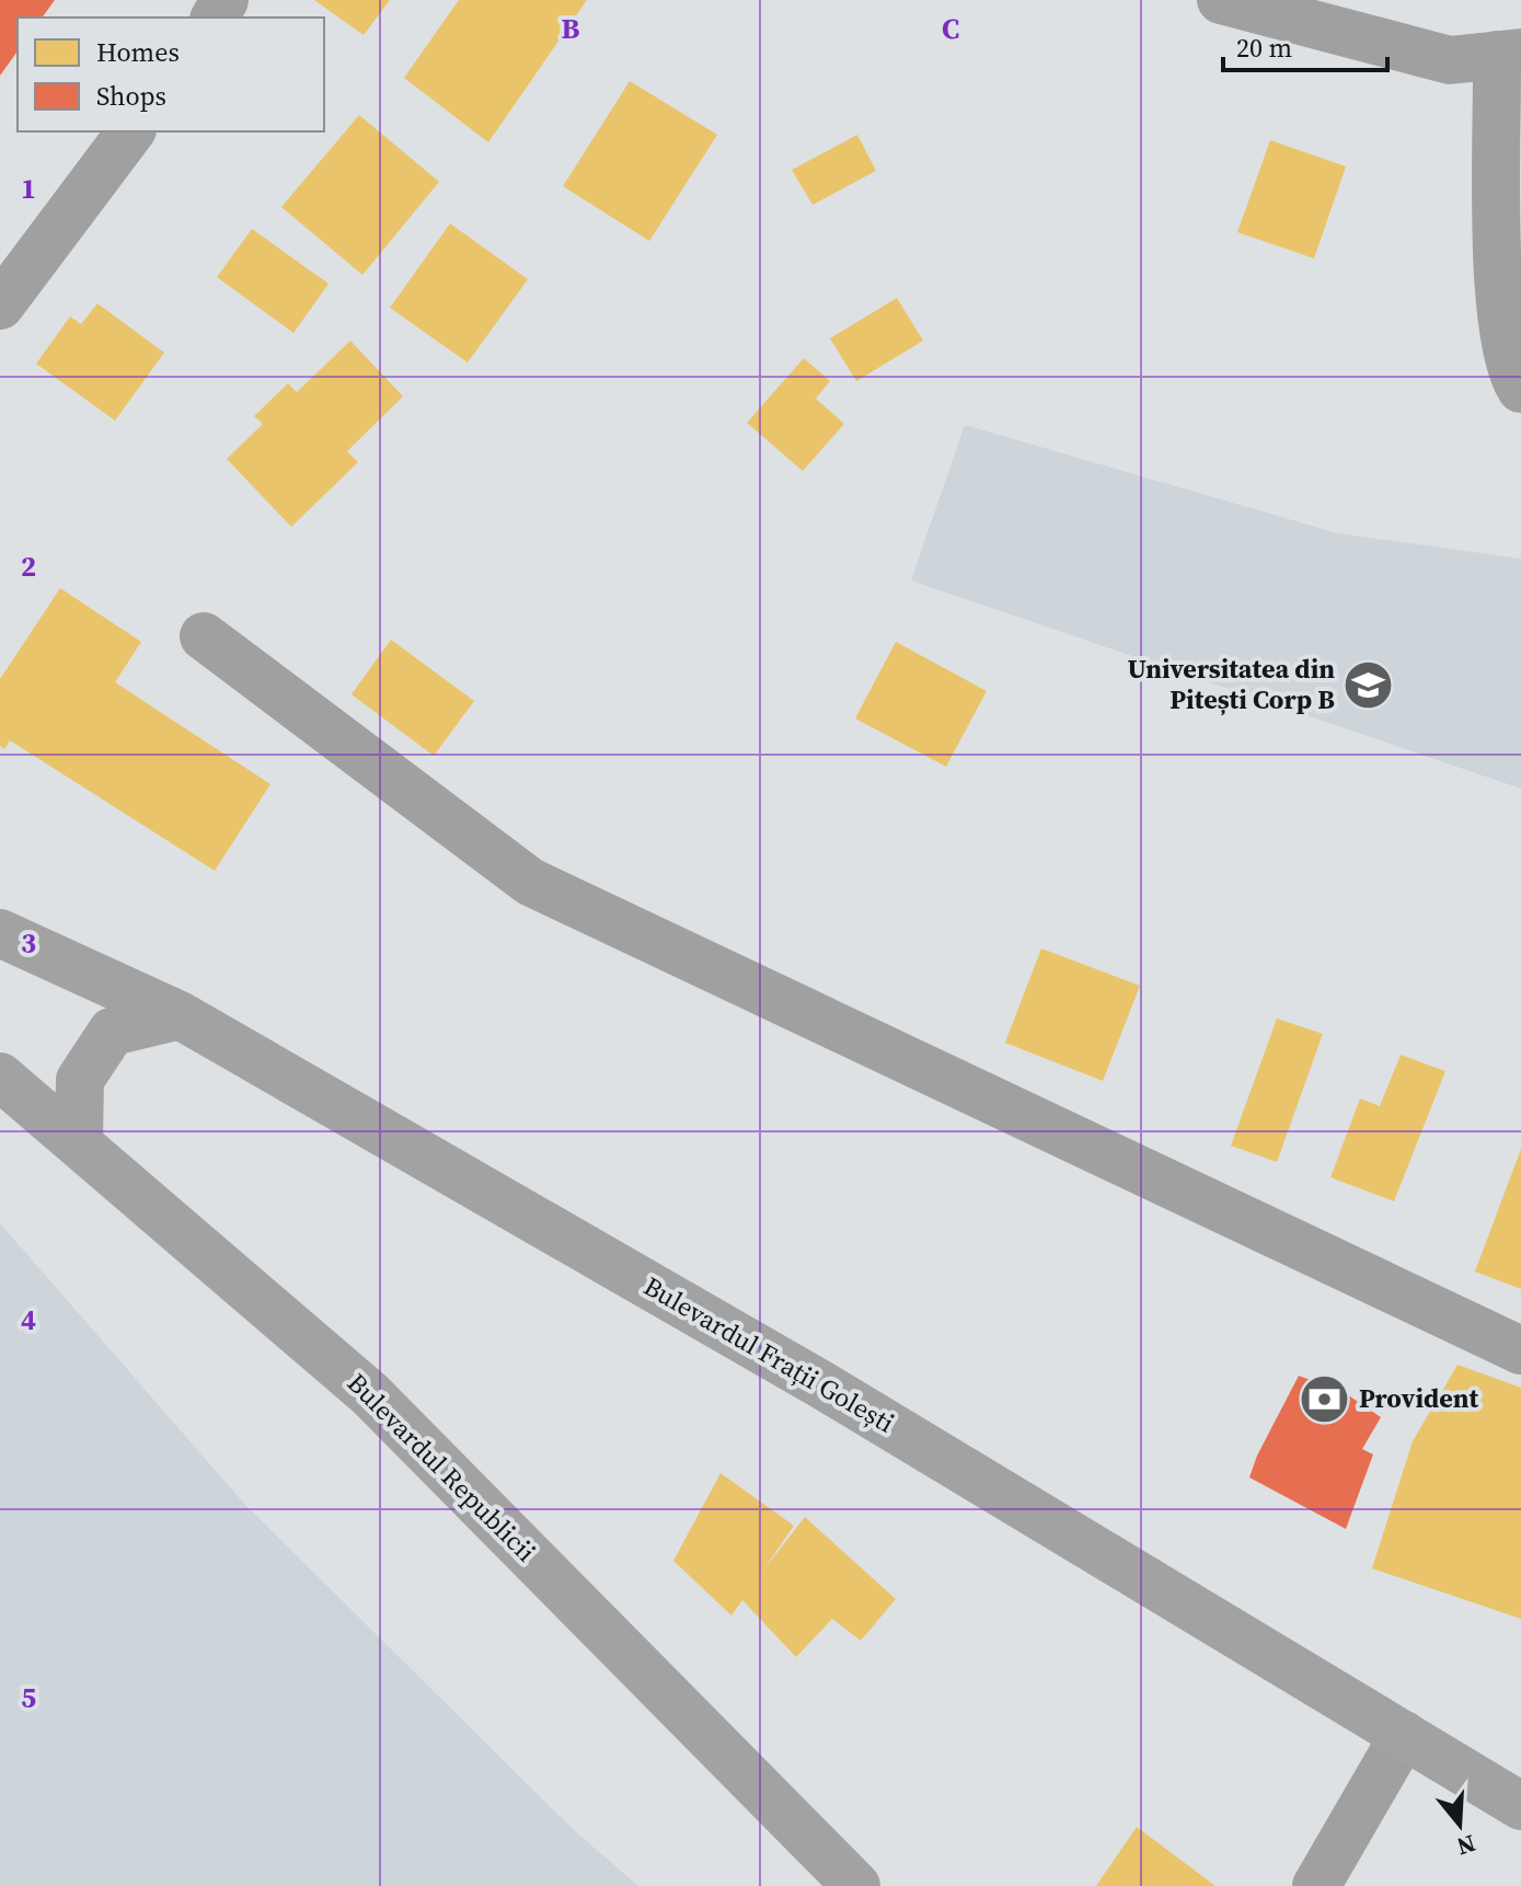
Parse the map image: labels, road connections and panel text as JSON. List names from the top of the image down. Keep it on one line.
{"streets":{"main road":["Bulevardul Frații Golești","Bulevardul Republicii"]},"places":{"school or university":["Universitatea din Pitești Corp B"],"bank":["Provident"]},"legend":["Homes","Shops"],"scale_bar":"20 m","north":"bottom","grid":{"columns":["B","C"],"rows":["1","2","3","4","5"]}}
